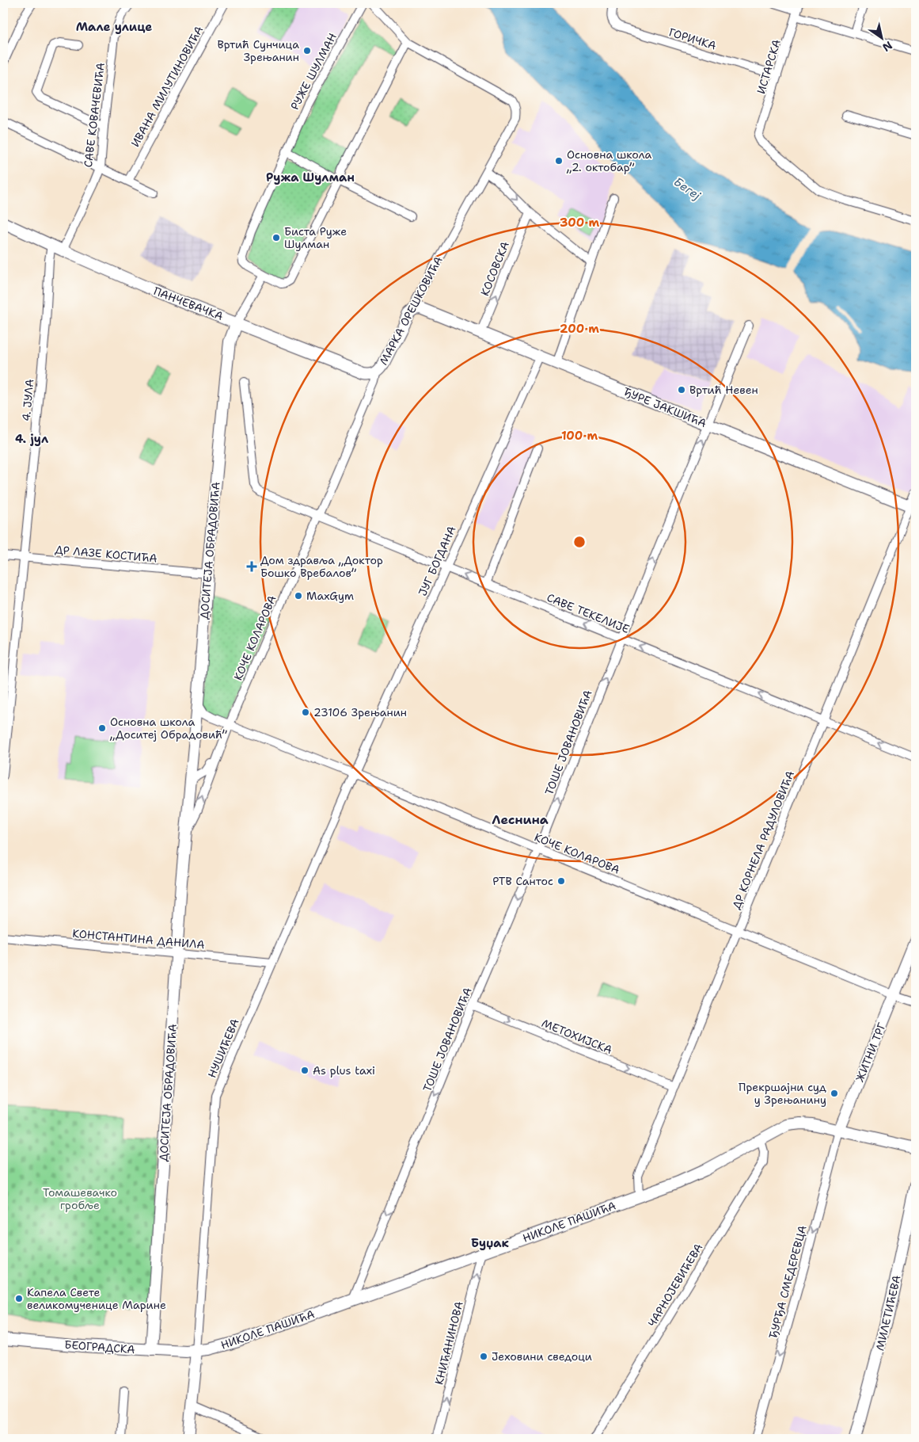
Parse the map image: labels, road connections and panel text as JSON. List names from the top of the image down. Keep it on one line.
{"streets":{"street":["ГОРИЧКА","ИСТАРСКА","РУЖЕ ШУЛМАН","ИВАНА МИЛУТИНОВИЋА","САВЕ КОВАЧЕВИЋА","КОСОВСКА","ПАНЧЕВАЧКА","МАРКА ОРЕШКОВИЋА","4. ЈУЛА","ЂУРЕ ЈАКШИЋА","ДОСИТЕЈА ОБРАДОВИЋА","ДР ЛАЗЕ КОСТИЋА","ЈУГ БОГДАНА","САВЕ ТЕКЕЛИЈЕ","КОЧЕ КОЛАРОВА","ТОШЕ ЈОВАНОВИЋА","ДР КОРНЕЛА РАДУЛОВИЋА","КОНСТАНТИНА ДАНИЛА","МЕТОХИЈСКА","НУШИЋЕВА","ЖИТНИ ТРГ","НИКОЛЕ ПАШИЋА","ЂУРЂА СМЕДЕРЕВЦА","ЧАРНОЈЕВИЋЕВА","МИЛЕТИЋЕВА","КНИЋАНИНОВА","БЕОГРАДСКА"]},"crossings":[["ГОРИЧКА","ИСТАРСКА"],["РУЖЕ ШУЛМАН","МАРКА ОРЕШКОВИЋА"],["САВЕ КОВАЧЕВИЋА","ПАНЧЕВАЧКА"],["КОСОВСКА","ЂУРЕ ЈАКШИЋА"],["ПАНЧЕВАЧКА","МАРКА ОРЕШКОВИЋА"],["ПАНЧЕВАЧКА","4. ЈУЛА"],["ПАНЧЕВАЧКА","ДОСИТЕЈА ОБРАДОВИЋА"],["МАРКА ОРЕШКОВИЋА","ЂУРЕ ЈАКШИЋА"],["МАРКА ОРЕШКОВИЋА","САВЕ ТЕКЕЛИЈЕ"],["МАРКА ОРЕШКОВИЋА","КОЧЕ КОЛАРОВА"],["4. ЈУЛА","ДР ЛАЗЕ КОСТИЋА"],["ЂУРЕ ЈАКШИЋА","ЈУГ БОГДАНА"],["ЂУРЕ ЈАКШИЋА","ТОШЕ ЈОВАНОВИЋА"],["ЂУРЕ ЈАКШИЋА","ДР КОРНЕЛА РАДУЛОВИЋА"],["ДОСИТЕЈА ОБРАДОВИЋА","ДР ЛАЗЕ КОСТИЋА"],["ДОСИТЕЈА ОБРАДОВИЋА","КОЧЕ КОЛАРОВА"],["ДОСИТЕЈА ОБРАДОВИЋА","КОНСТАНТИНА ДАНИЛА"],["ДОСИТЕЈА ОБРАДОВИЋА","БЕОГРАДСКА"],["ЈУГ БОГДАНА","САВЕ ТЕКЕЛИЈЕ"],["ЈУГ БОГДАНА","КОЧЕ КОЛАРОВА"],["ЈУГ БОГДАНА","НУШИЋЕВА"],["САВЕ ТЕКЕЛИЈЕ","КОЧЕ КОЛАРОВА"],["САВЕ ТЕКЕЛИЈЕ","ТОШЕ ЈОВАНОВИЋА"],["САВЕ ТЕКЕЛИЈЕ","ДР КОРНЕЛА РАДУЛОВИЋА"],["КОЧЕ КОЛАРОВА","ТОШЕ ЈОВАНОВИЋА"],["КОЧЕ КОЛАРОВА","ДР КОРНЕЛА РАДУЛОВИЋА"],["КОЧЕ КОЛАРОВА","НУШИЋЕВА"],["КОЧЕ КОЛАРОВА","ЖИТНИ ТРГ"],["ТОШЕ ЈОВАНОВИЋА","МЕТОХИЈСКА"],["ТОШЕ ЈОВАНОВИЋА","НИКОЛЕ ПАШИЋА"],["ДР КОРНЕЛА РАДУЛОВИЋА","МЕТОХИЈСКА"],["ДР КОРНЕЛА РАДУЛОВИЋА","НИКОЛЕ ПАШИЋА"],["КОНСТАНТИНА ДАНИЛА","НУШИЋЕВА"],["НУШИЋЕВА","НИКОЛЕ ПАШИЋА"],["НУШИЋЕВА","БЕОГРАДСКА"],["ЖИТНИ ТРГ","НИКОЛЕ ПАШИЋА"],["ЖИТНИ ТРГ","ЂУРЂА СМЕДЕРЕВЦА"],["НИКОЛЕ ПАШИЋА","ЂУРЂА СМЕДЕРЕВЦА"],["НИКОЛЕ ПАШИЋА","ЧАРНОЈЕВИЋЕВА"],["НИКОЛЕ ПАШИЋА","КНИЋАНИНОВА"],["НИКОЛЕ ПАШИЋА","БЕОГРАДСКА"]],"one_way":["КОСОВСКА","САВЕ ТЕКЕЛИЈЕ","МЕТОХИЈСКА","ЂУРЂА СМЕДЕРЕВЦА","КНИЋАНИНОВА"],"districts":["Мале улице","Ружа Шулман","4. јул","Леснина","Буџак"],"water":["Бегеј"],"parks":["Томашевачко гробље"],"places":{"other":["Вртић Сунчица Зрењанин","Основна школа „2. октобар”","Биста Руже Шулман","Вртић Невен","MaxGym","23106 Зрењанин","Основна школа „Доситеј Обрадовић”","РТВ Сантос","As plus taxi","Прекршајни суд у Зрењанину","Капела Свете великомученице Марине","Јеховини сведоци"],"health":["Дом здравља „Доктор Бошко Вребалов”"]},"north":"bottom right","rings":["300 m","200 m","100 m"]}
